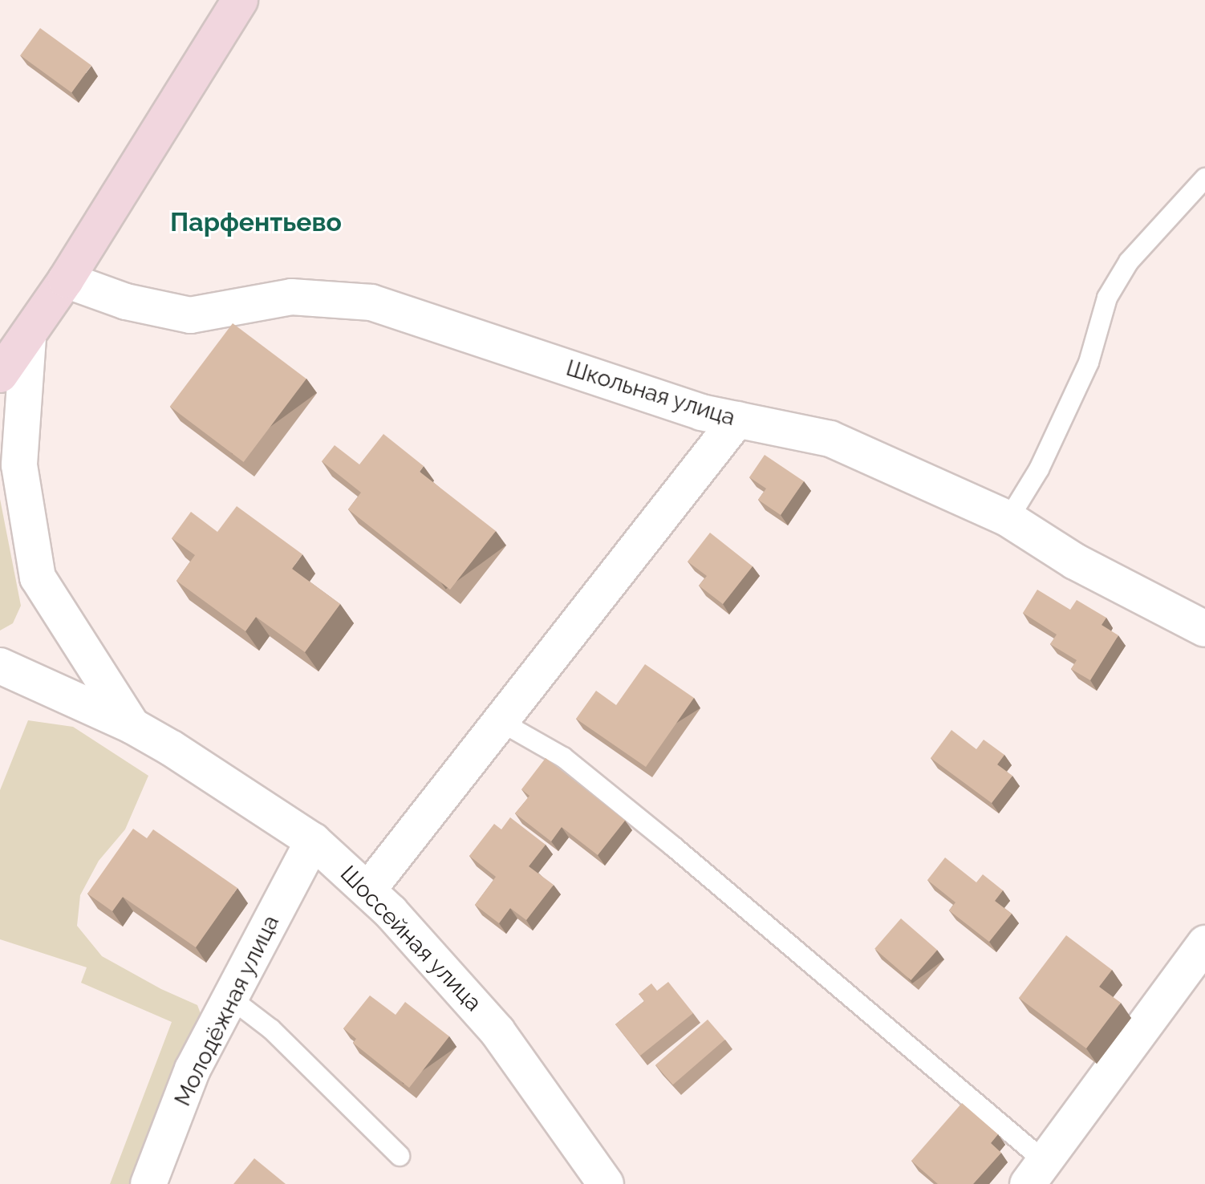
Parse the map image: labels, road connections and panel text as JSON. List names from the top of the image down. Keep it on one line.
{"streets":{"street":["Школьная улица","Шоссейная улица","Молодёжная улица"]},"crossings":[["Шоссейная улица","Молодёжная улица"]],"districts":["Парфентьево"]}
